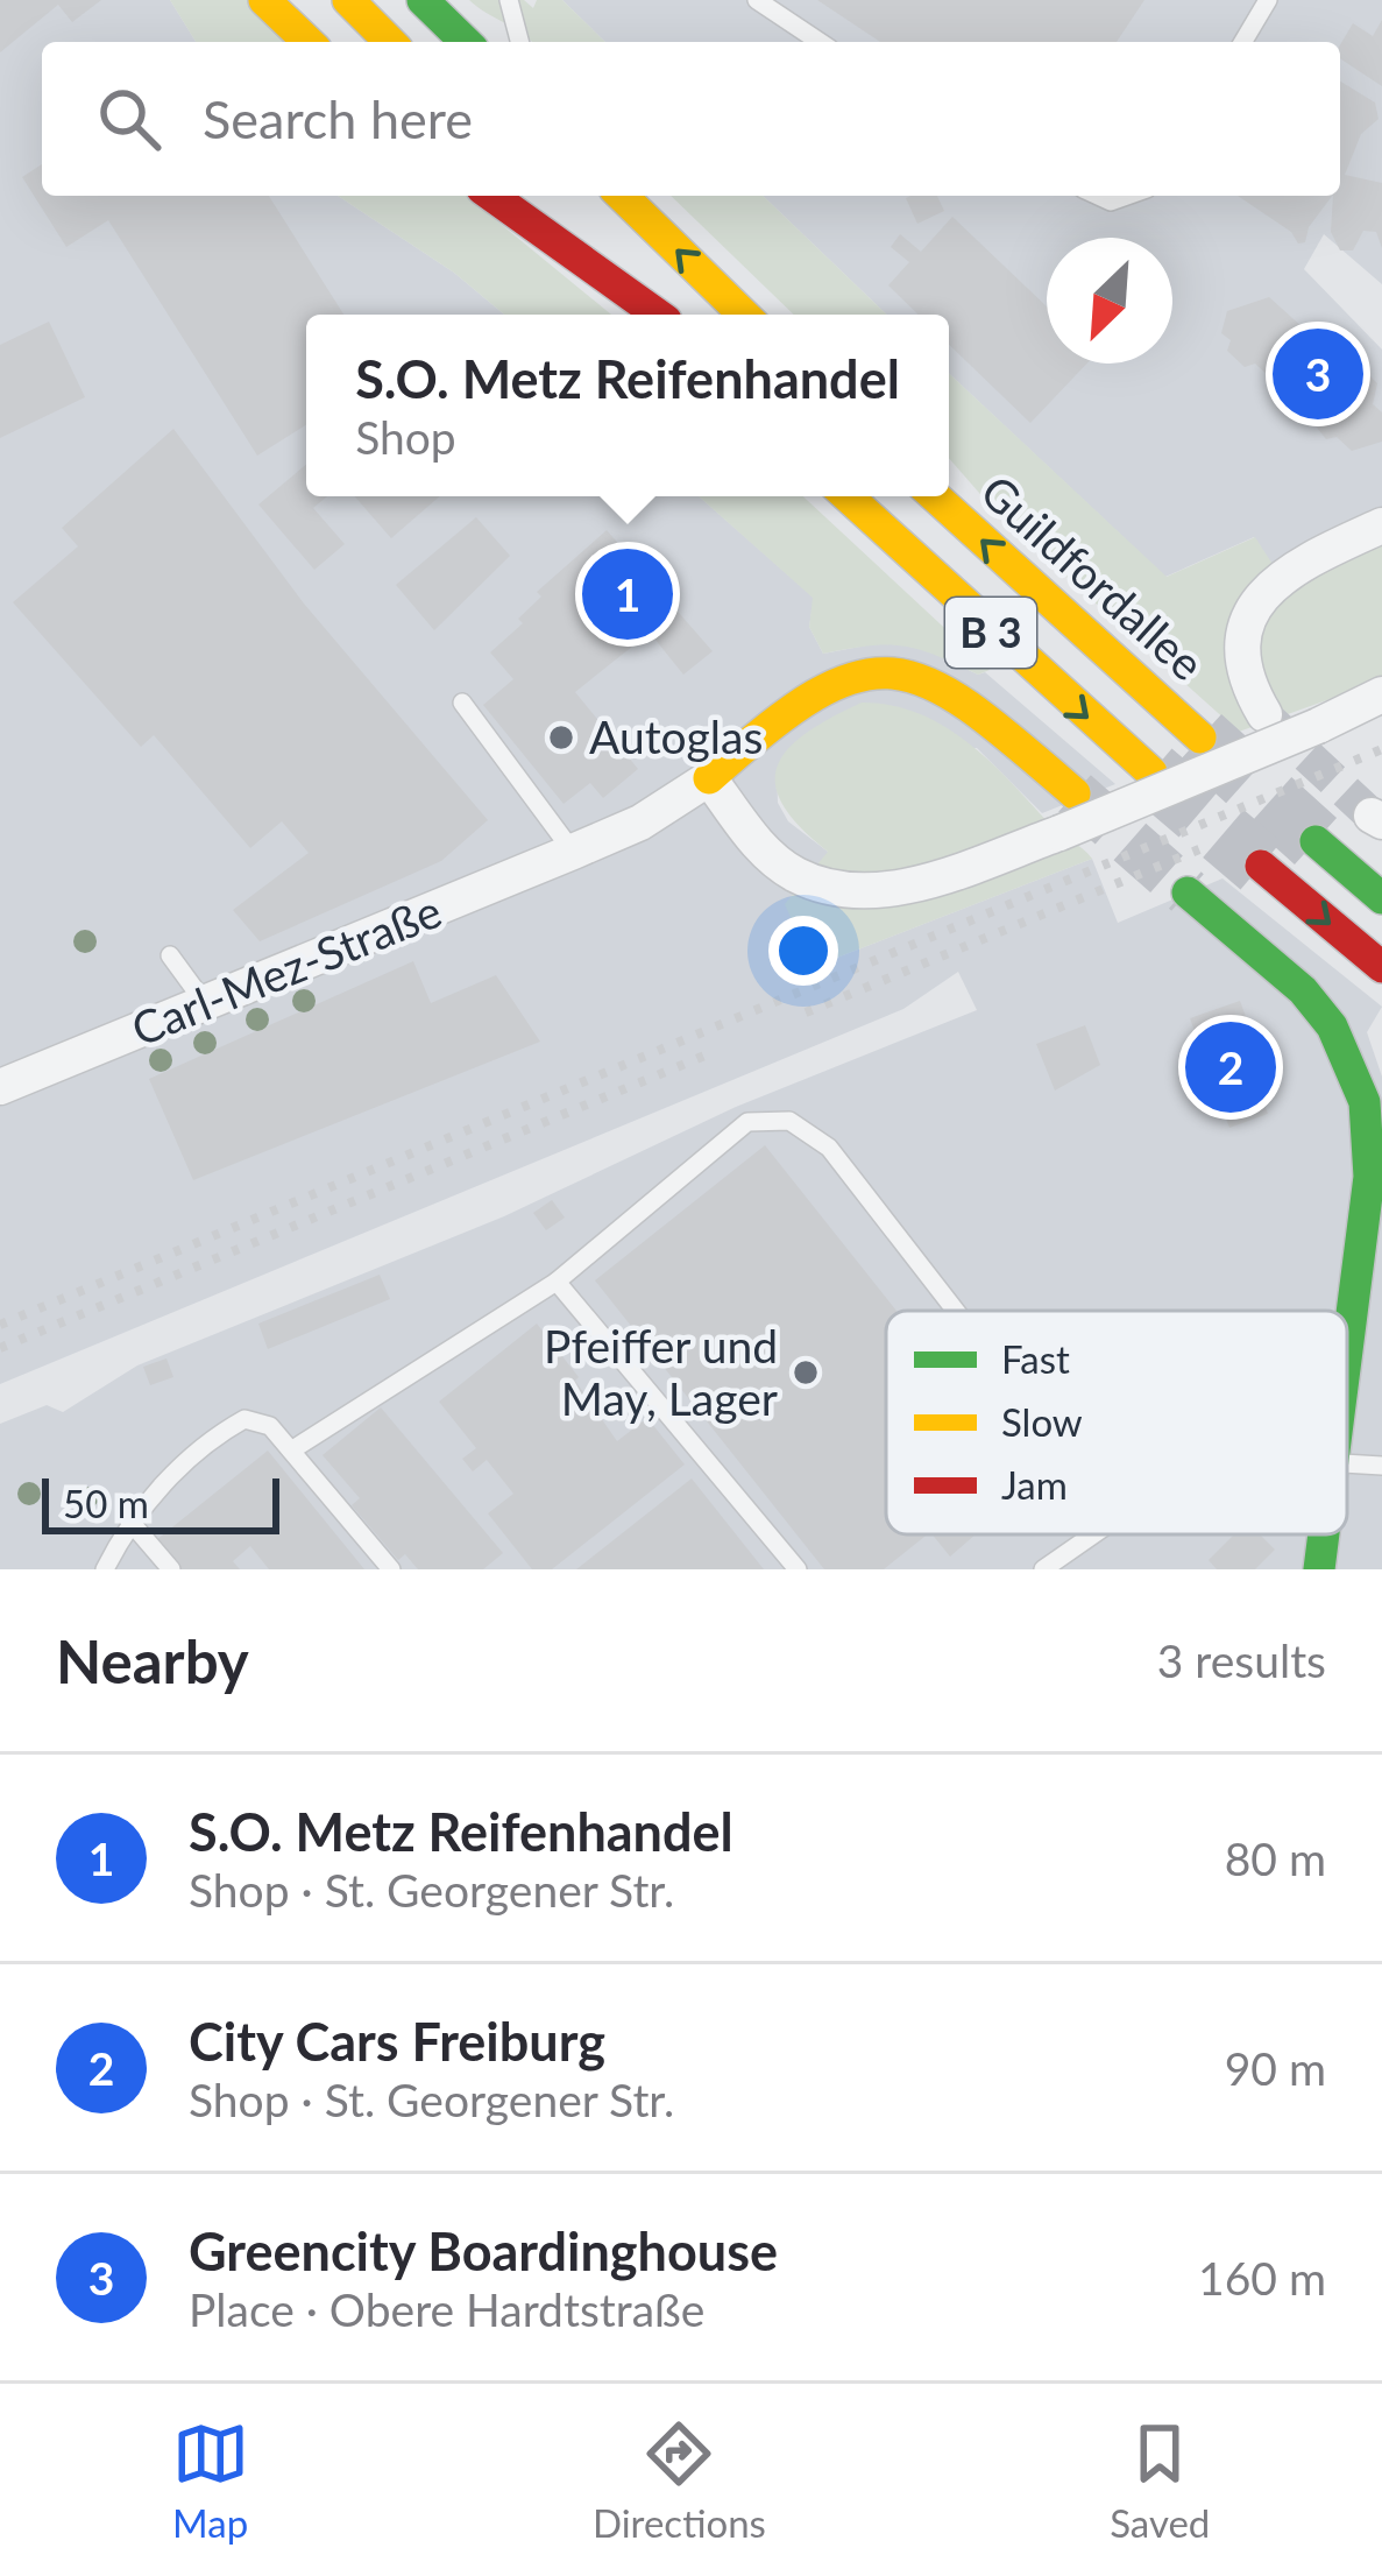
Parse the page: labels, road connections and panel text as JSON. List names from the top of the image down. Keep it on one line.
{"streets":{"main road":["Guildfordallee","B 3"],"street":["Carl-Mez-Straße"]},"places":["Autoglas","Pfeiffer und May, Lager"],"legend":["Fast","Slow","Jam"],"scale_bar":"50 m","north":"bottom left","page":{"search":"Search here","popup":["S.O. Metz Reifenhandel","Shop"],"pins":["3","1","2"],"scale":"50 m","heading":["Nearby","3 results"],"list":[{"mark":"1","name":"S.O. Metz Reifenhandel","note":"Shop · St. Georgener Str.","value":"80 m"},{"mark":"2","name":"City Cars Freiburg","note":"Shop · St. Georgener Str.","value":"90 m"},{"mark":"3","name":"Greencity Boardinghouse","note":"Place · Obere Hardtstraße","value":"160 m"}],"nav":["Map","Directions","Saved"]}}
